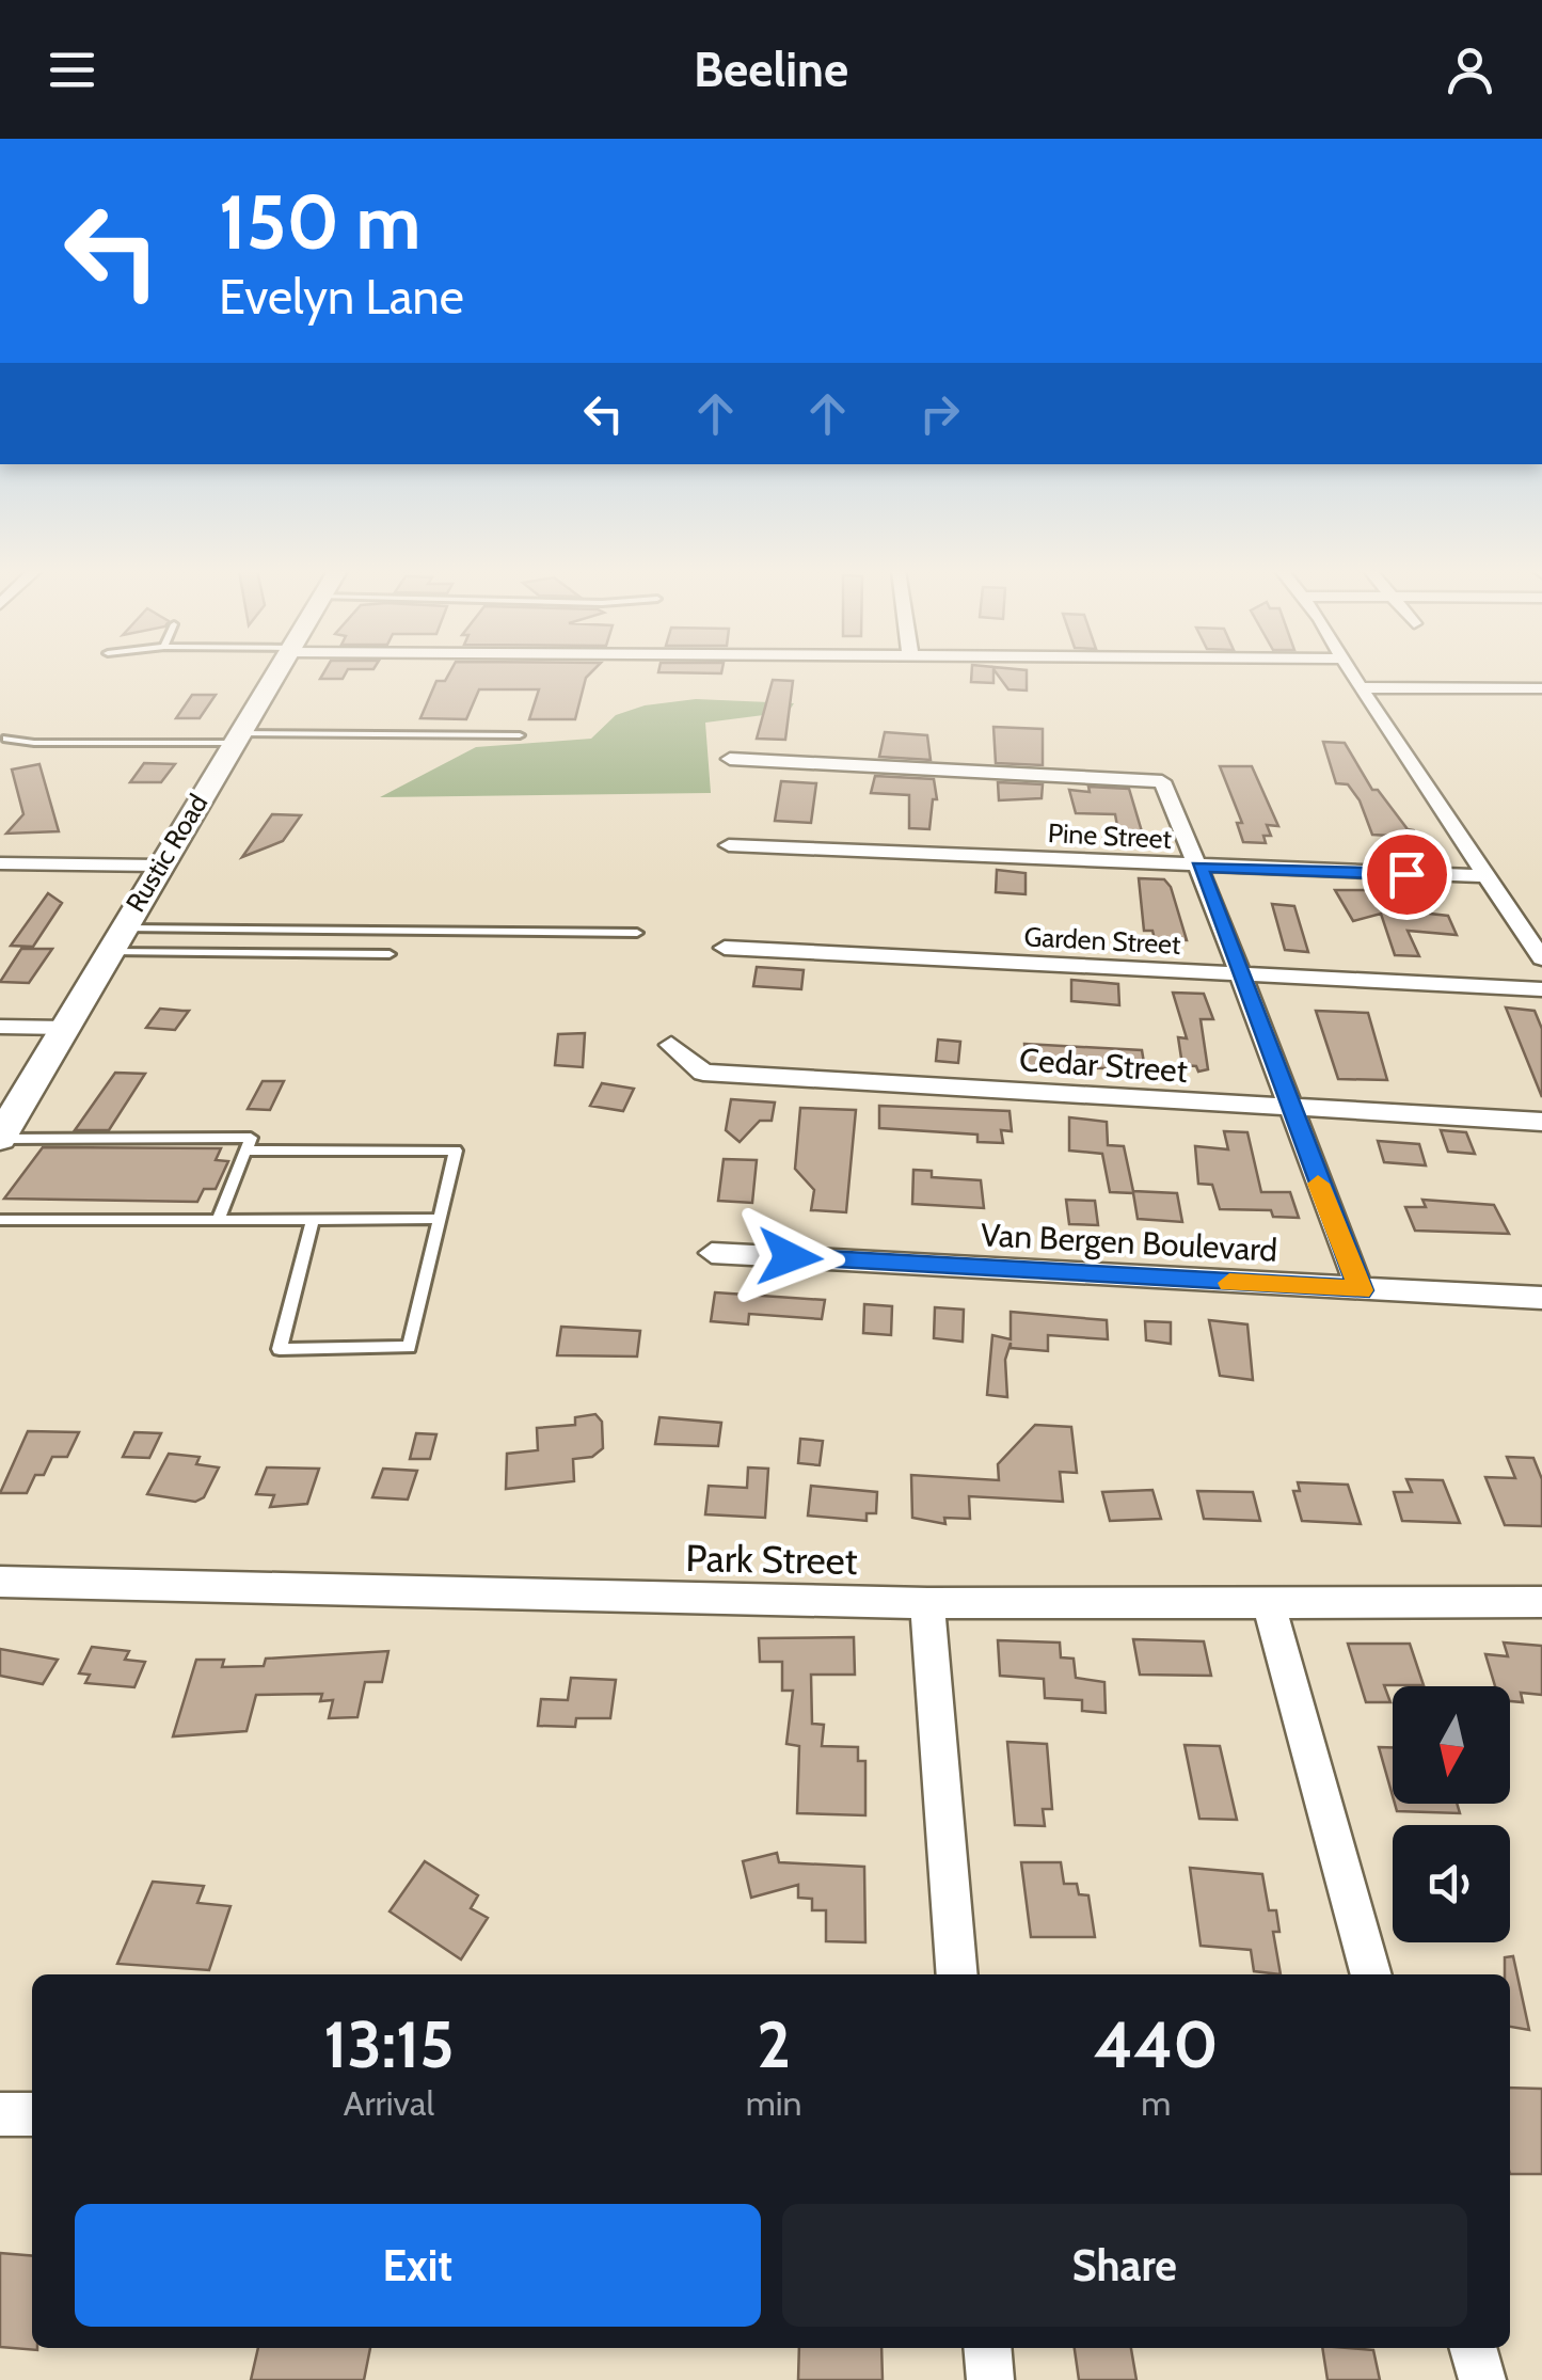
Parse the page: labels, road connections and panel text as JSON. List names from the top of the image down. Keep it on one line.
{"streets":{"street":["Pine Street","Rustic Road","Garden Street","Cedar Street","Van Bergen Boulevard","Park Street"]},"north":"bottom","page":{"header":"Beeline","turn":["150 m","Evelyn Lane"],"eta":["13:15","Arrival","2","min","440","m"],"buttons":["Exit","Share"]}}
